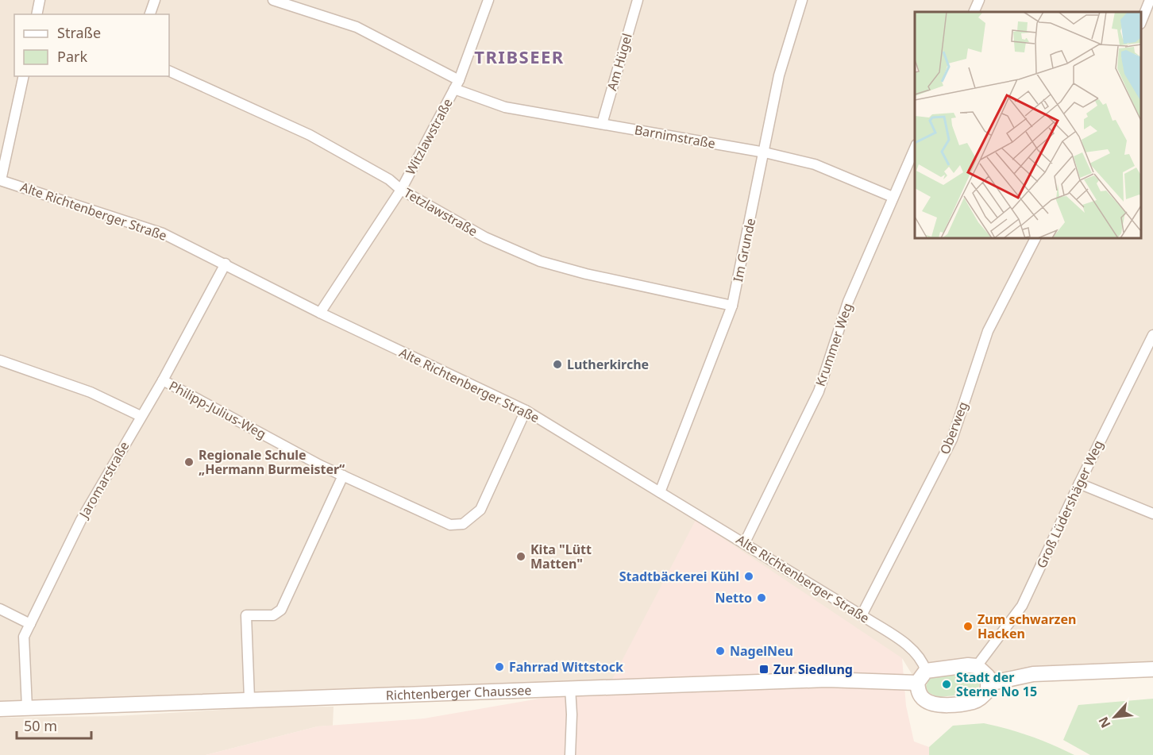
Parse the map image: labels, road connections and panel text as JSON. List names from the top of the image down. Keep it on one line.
{"streets":{"street":["Am Hügel","Witzlawstraße","Barnimstraße","Alte Richtenberger Straße","Tetzlawstraße","Im Grunde","Krummer Weg","Philipp-Julius-Weg","Oberweg","Jaromarstraße","Groß Lüdershäger Weg","Richtenberger Chaussee"]},"crossings":[["Am Hügel","Barnimstraße"],["Witzlawstraße","Barnimstraße"],["Witzlawstraße","Alte Richtenberger Straße"],["Witzlawstraße","Tetzlawstraße"],["Barnimstraße","Im Grunde"],["Barnimstraße","Krummer Weg"],["Alte Richtenberger Straße","Im Grunde"],["Alte Richtenberger Straße","Krummer Weg"],["Alte Richtenberger Straße","Philipp-Julius-Weg"],["Alte Richtenberger Straße","Oberweg"],["Alte Richtenberger Straße","Jaromarstraße"],["Tetzlawstraße","Im Grunde"],["Philipp-Julius-Weg","Jaromarstraße"],["Jaromarstraße","Richtenberger Chaussee"]],"districts":["TRIBSEER"],"places":{"other":["Lutherkirche","Regionale Schule „Hermann Burmeister“","Kita \"Lütt Matten\"","Stadtbäckerei Kühl","Netto","Zum schwarzen Hacken","NagelNeu","Fahrrad Wittstock","Stadt der Sterne No 15"],"transit":["Zur Siedlung"]},"legend":["Straße","Park"],"scale_bar":"50 m","north":"bottom left"}
